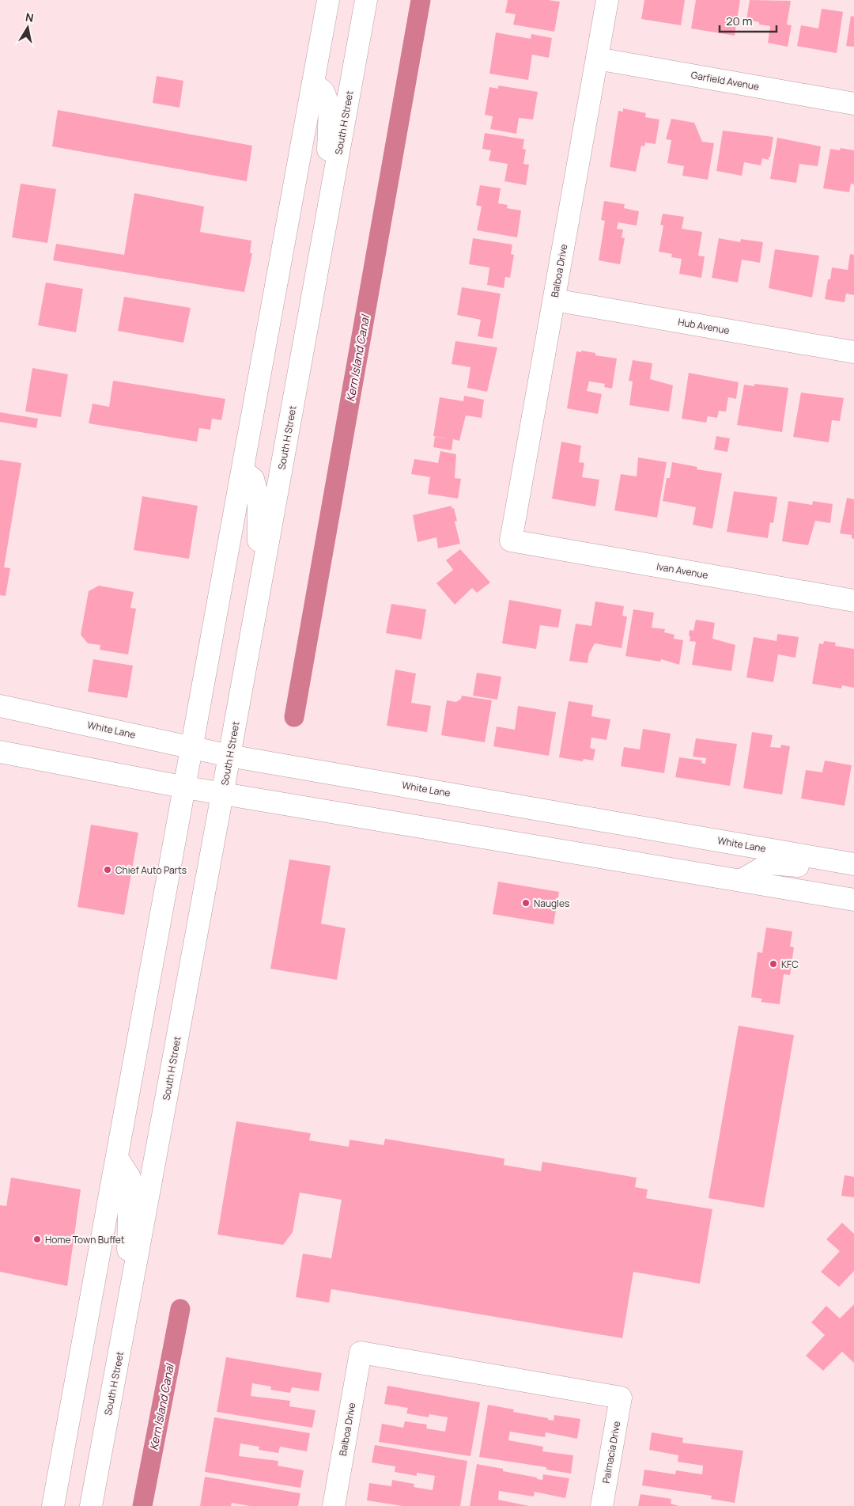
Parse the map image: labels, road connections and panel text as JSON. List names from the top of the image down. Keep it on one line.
{"streets":{"street":["Garfield Avenue","South H Street","Balboa Drive","Hub Avenue","Ivan Avenue","White Lane","Palmacia Drive"]},"crossings":[["Garfield Avenue","Balboa Drive"],["South H Street","White Lane"],["Balboa Drive","Hub Avenue"],["Balboa Drive","Ivan Avenue"],["Balboa Drive","Palmacia Drive"]],"water":["Kern Island Canal"],"places":["Chief Auto Parts","Naugles","KFC","Home Town Buffet"],"scale_bar":"20 m","north":"top"}
